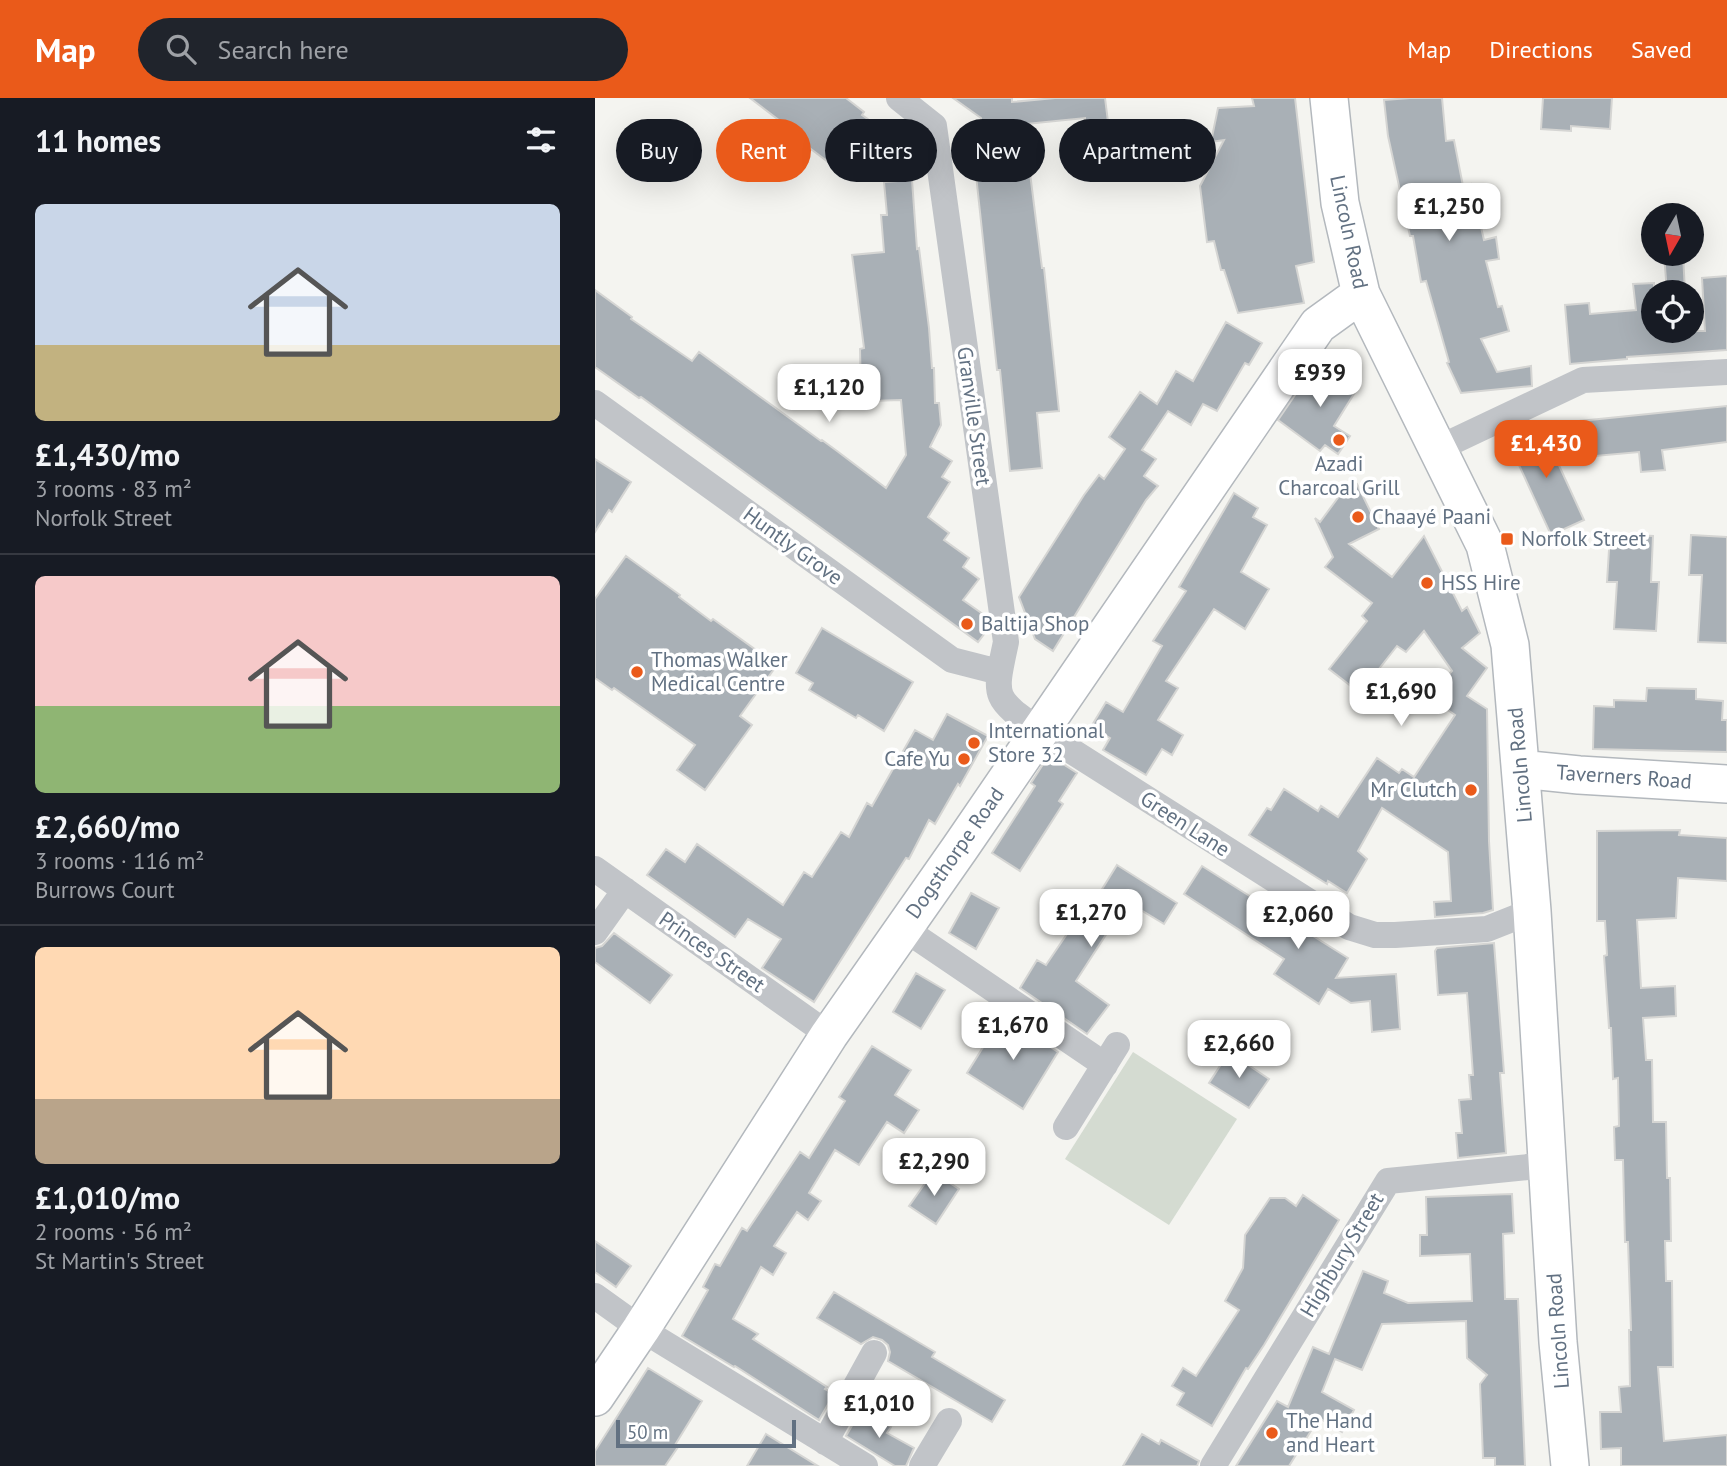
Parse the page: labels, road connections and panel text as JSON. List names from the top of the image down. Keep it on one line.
{"streets":{"street":["Lincoln Road","Granville Street","Huntly Grove","Taverners Road","Green Lane","Dogsthorpe Road","Princes Street","Highbury Street"]},"crossings":[["Lincoln Road","Taverners Road"],["Lincoln Road","Green Lane"],["Lincoln Road","Dogsthorpe Road"],["Lincoln Road","Highbury Street"],["Granville Street","Huntly Grove"],["Granville Street","Green Lane"],["Granville Street","Dogsthorpe Road"],["Green Lane","Dogsthorpe Road"],["Dogsthorpe Road","Princes Street"]],"places":{"other":["Azadi Charcoal Grill","Chaayé Paani","HSS Hire","Baltija Shop","Thomas Walker Medical Centre","International Store 32","Cafe Yu","Mr Clutch","The Hand and Heart"],"transit":["Norfolk Street"]},"scale_bar":"50 m","north":"bottom","page":{"header":"Map","search":"Search here","nav":["Map","Directions","Saved"],"heading":"11 homes","chip":["Buy","Rent","Filters","New","Apartment"],"list":[{"name":"£1,430/mo","note":"3 rooms · 83 m² · Norfolk Street"},{"name":"£2,660/mo","note":"3 rooms · 116 m² · Burrows Court"},{"name":"£1,010/mo","note":"2 rooms · 56 m² · St Martin's Street"}],"price":["£1,250","£939","£1,120","£1,430","£1,690","£1,270","£2,060","£1,670","£2,660","£2,290","£1,010"],"scale":"50 m"}}
